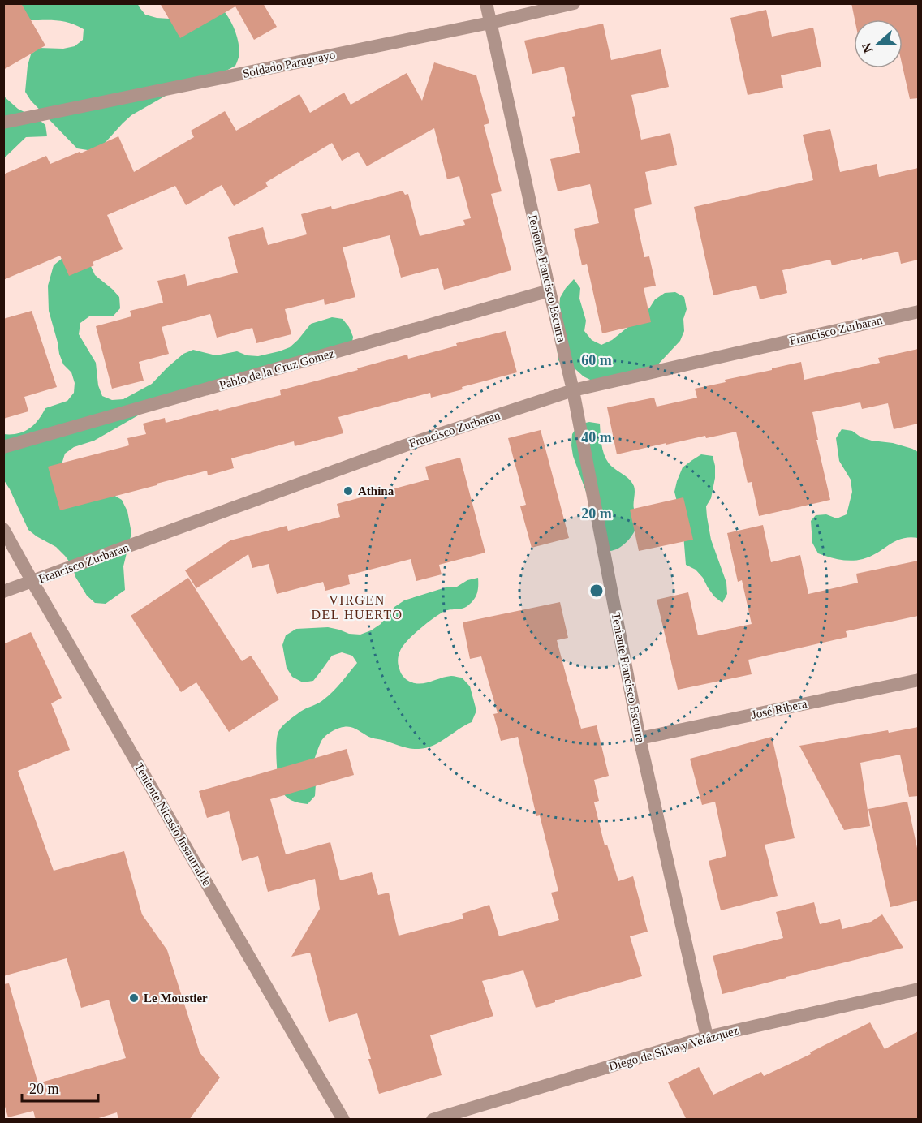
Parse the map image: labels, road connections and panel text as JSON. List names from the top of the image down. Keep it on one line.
{"streets":{"street":["Soldado Paraguayo","Teniente Francisco Escurra","Francisco Zurbaran","Pablo de la Cruz Gomez","José Ribera","Teniente Nicasio Insaurralde","Diego de Silva y Velázquez"]},"crossings":[["Soldado Paraguayo","Teniente Francisco Escurra"],["Teniente Francisco Escurra","Francisco Zurbaran"],["Teniente Francisco Escurra","Pablo de la Cruz Gomez"],["Teniente Francisco Escurra","José Ribera"],["Teniente Francisco Escurra","Diego de Silva y Velázquez"],["Francisco Zurbaran","Teniente Nicasio Insaurralde"]],"districts":["VIRGEN DEL HUERTO"],"places":["Athina","Le Moustier"],"scale_bar":"20 m","north":"left","rings":["60 m","40 m","20 m"]}
